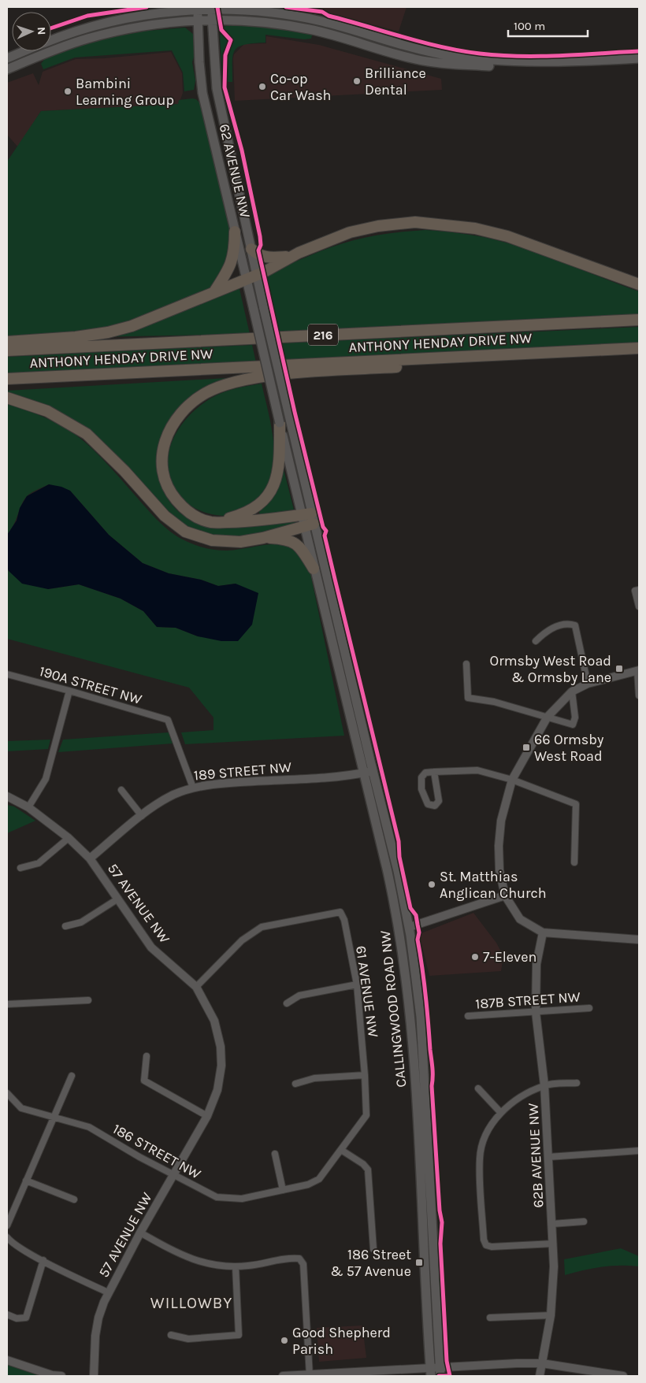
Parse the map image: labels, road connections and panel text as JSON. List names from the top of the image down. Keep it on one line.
{"streets":{"highway":["216","ANTHONY HENDAY DRIVE NW"],"main road":["62 AVENUE NW","CALLINGWOOD ROAD NW"],"street":["190A STREET NW","189 STREET NW","57 AVENUE NW","61 AVENUE NW","187B STREET NW","186 STREET NW","62B AVENUE NW"]},"crossings":[["62 AVENUE NW","CALLINGWOOD ROAD NW"],["190A STREET NW","189 STREET NW"],["189 STREET NW","57 AVENUE NW"],["189 STREET NW","CALLINGWOOD ROAD NW"],["57 AVENUE NW","61 AVENUE NW"],["57 AVENUE NW","186 STREET NW"],["61 AVENUE NW","186 STREET NW"],["187B STREET NW","62B AVENUE NW"]],"districts":["WILLOWBY"],"places":{"other":["Brilliance Dental","Co-op Car Wash","Bambini Learning Group","St. Matthias Anglican Church","7-Eleven","Good Shepherd Parish"],"transit":["Ormsby West Road & Ormsby Lane","66 Ormsby West Road","186 Street & 57 Avenue"]},"scale_bar":"100 m","north":"right"}
